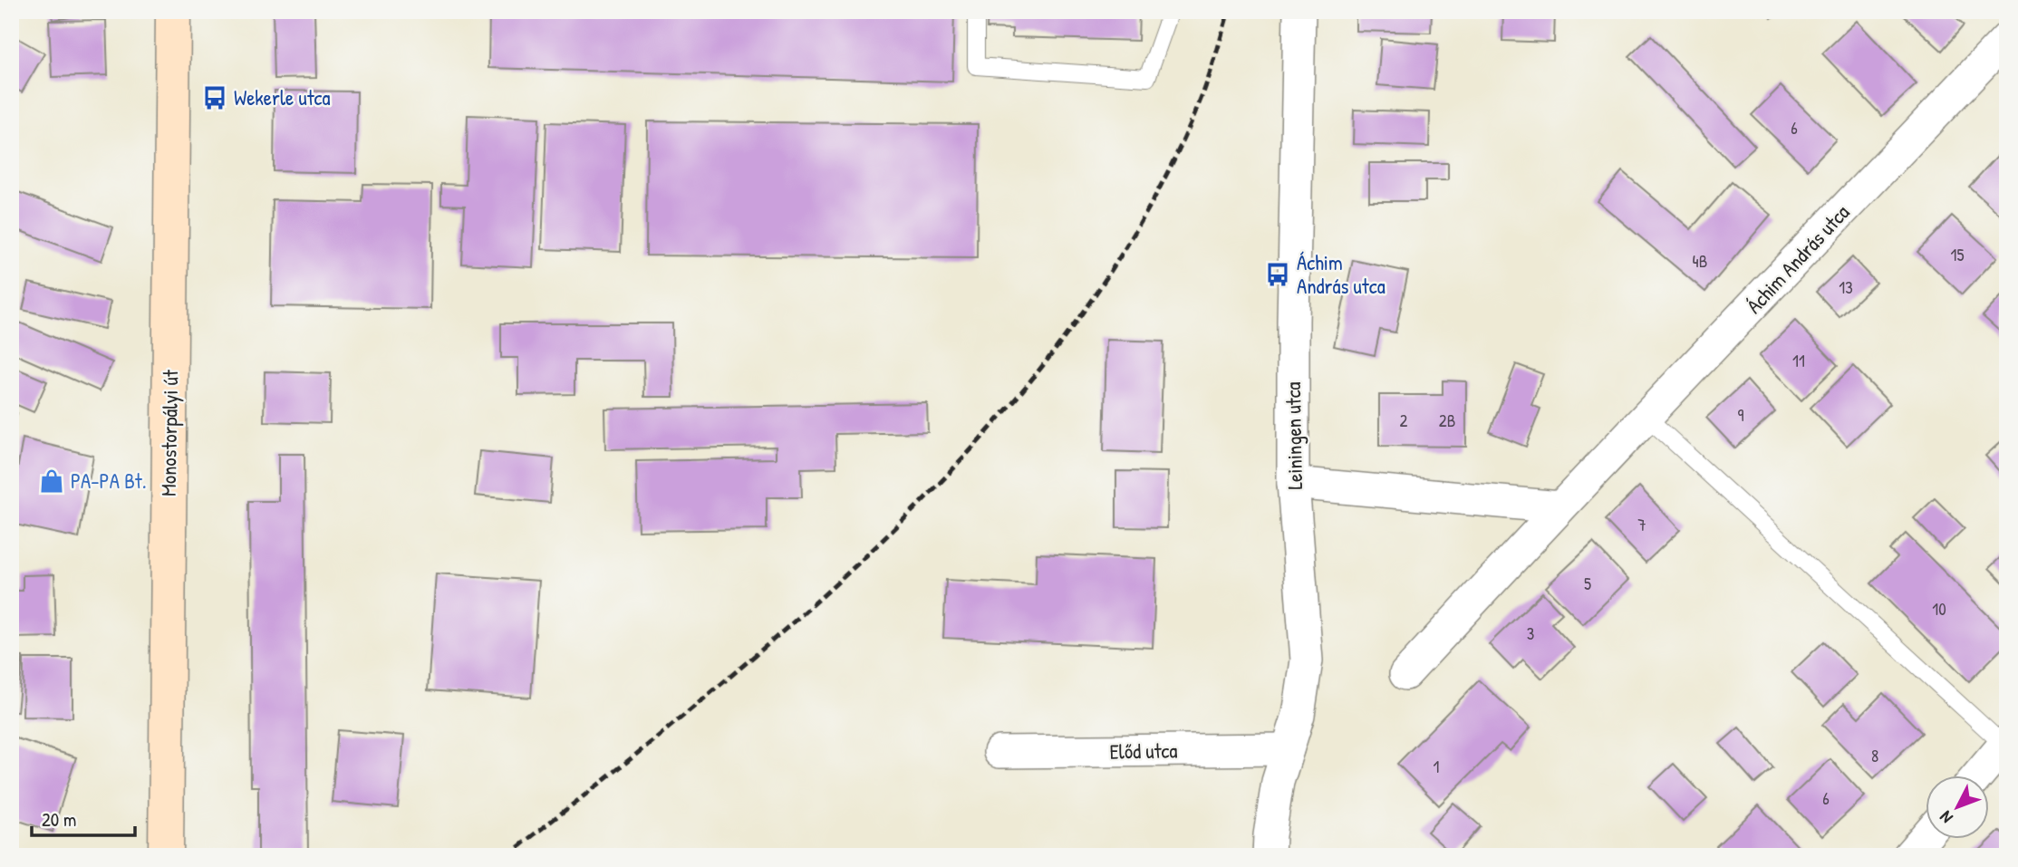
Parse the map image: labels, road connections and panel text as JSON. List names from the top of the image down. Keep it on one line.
{"streets":{"street":["Áchim András utca","Monostorpályi út","Leiningen utca","Előd utca"]},"crossings":[["Leiningen utca","Előd utca"]],"places":{"bus stop":["Wekerle utca","Áchim András utca"],"shop":["PA-PA Bt."]},"house_numbers":["6","15","4B","13","11","9","2","2B","7","5","10","3","8","1","6"],"scale_bar":"20 m","north":"bottom left"}
